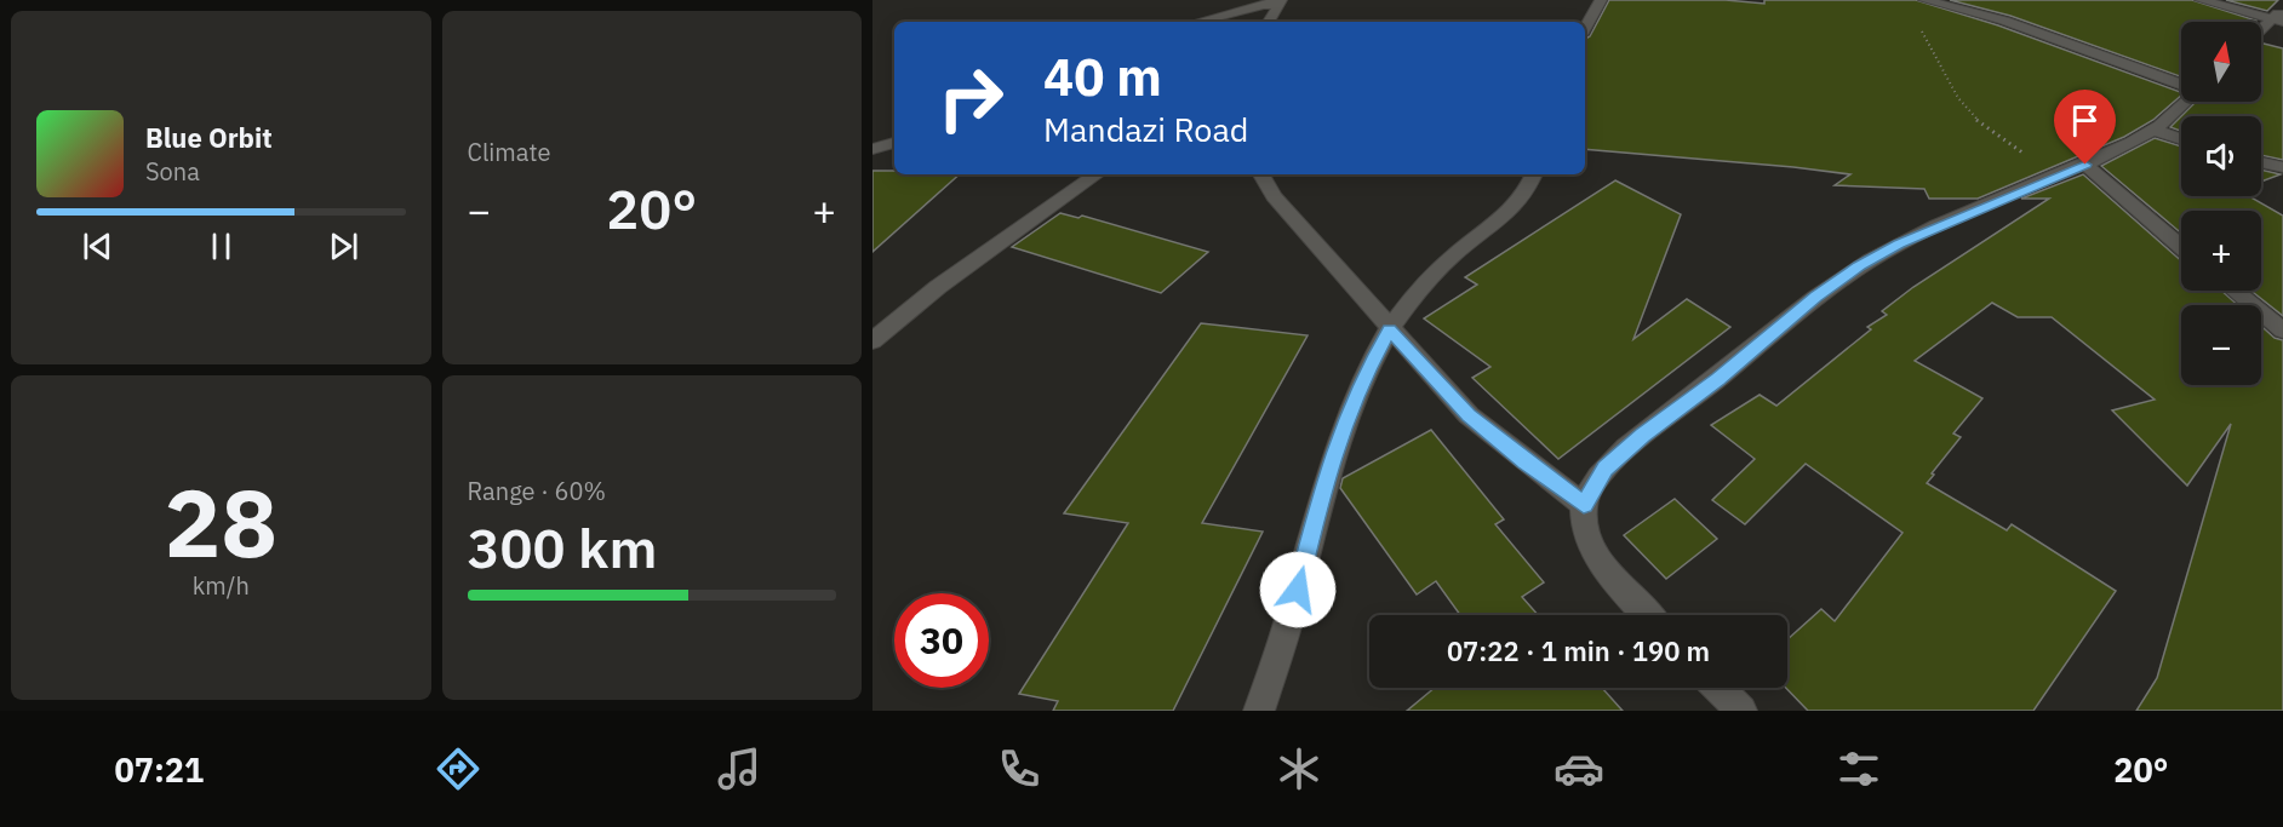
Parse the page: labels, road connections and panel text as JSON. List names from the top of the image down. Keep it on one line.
{"north":"top","page":{"tile":["Climate",["28","km/h"],["Range · 60%","300 km"]],"map_buttons":["+","−"],"turn":["40 m","Mandazi Road"],"song":["Blue Orbit","Sona"],"heat":["−","20°","+"],"limit":"30","trip":"07:22 · 1 min · 190 m","tabs":["07:21","20°"]}}
